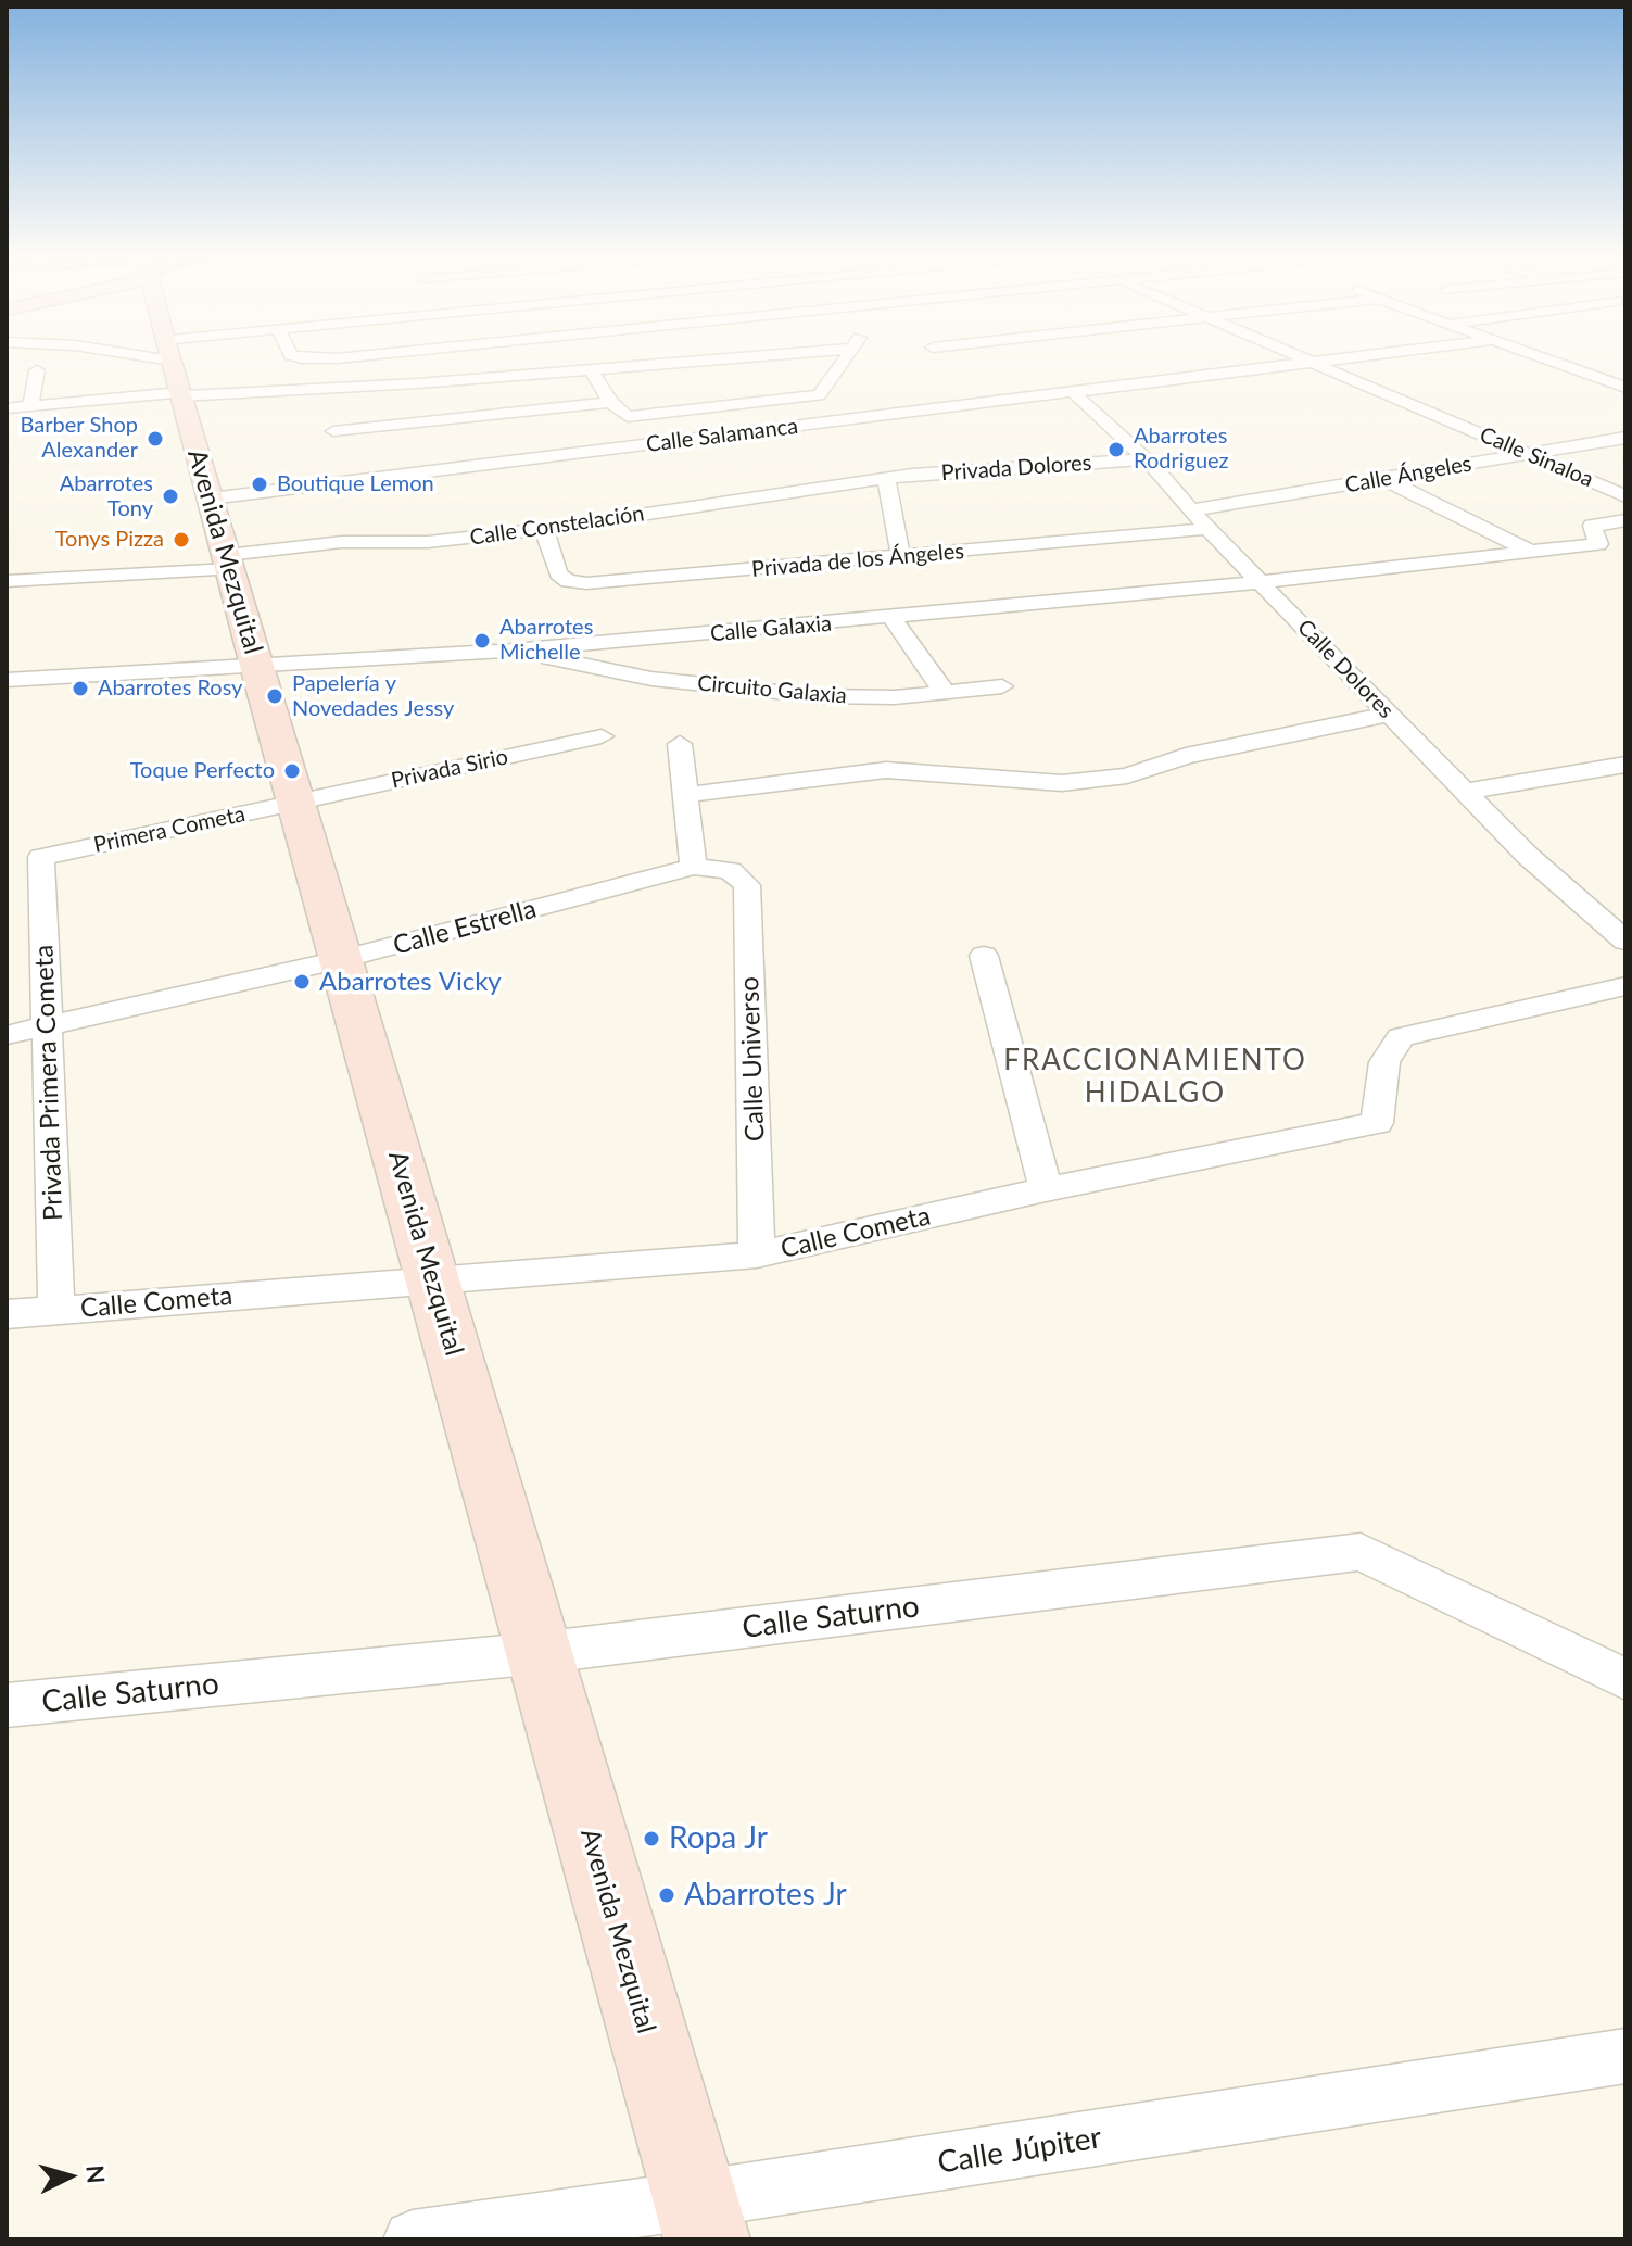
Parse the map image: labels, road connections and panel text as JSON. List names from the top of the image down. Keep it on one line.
{"streets":{"street":["Calle Salamanca","Calle Sinaloa","Privada Dolores","Calle Ángeles","Calle Constelación","Avenida Mezquital","Privada de los Ángeles","Calle Galaxia","Calle Dolores","Circuito Galaxia","Privada Sirio","Primera Cometa","Calle Estrella","Calle Universo","Privada Primera Cometa","Calle Cometa","Calle Saturno","Calle Júpiter"]},"crossings":[["Calle Salamanca","Calle Sinaloa"],["Calle Salamanca","Avenida Mezquital"],["Calle Salamanca","Calle Dolores"],["Calle Sinaloa","Calle Ángeles"],["Privada Dolores","Calle Constelación"],["Privada Dolores","Calle Dolores"],["Calle Ángeles","Calle Dolores"],["Calle Constelación","Avenida Mezquital"],["Calle Constelación","Privada de los Ángeles"],["Avenida Mezquital","Calle Galaxia"],["Avenida Mezquital","Privada Sirio"],["Avenida Mezquital","Primera Cometa"],["Avenida Mezquital","Calle Estrella"],["Avenida Mezquital","Calle Cometa"],["Avenida Mezquital","Calle Saturno"],["Avenida Mezquital","Calle Júpiter"],["Privada de los Ángeles","Calle Dolores"],["Calle Galaxia","Calle Dolores"],["Calle Galaxia","Circuito Galaxia"],["Privada Sirio","Primera Cometa"],["Primera Cometa","Privada Primera Cometa"],["Calle Estrella","Calle Universo"],["Calle Estrella","Privada Primera Cometa"],["Calle Universo","Calle Cometa"],["Privada Primera Cometa","Calle Cometa"]],"districts":["FRACCIONAMIENTO HIDALGO"],"places":["Barber Shop Alexander","Abarrotes Rodriguez","Boutique Lemon","Abarrotes Tony","Tonys Pizza","Abarrotes Michelle","Abarrotes Rosy","Papelería y Novedades Jessy","Toque Perfecto","Abarrotes Vicky","Ropa Jr","Abarrotes Jr"],"north":"right"}
